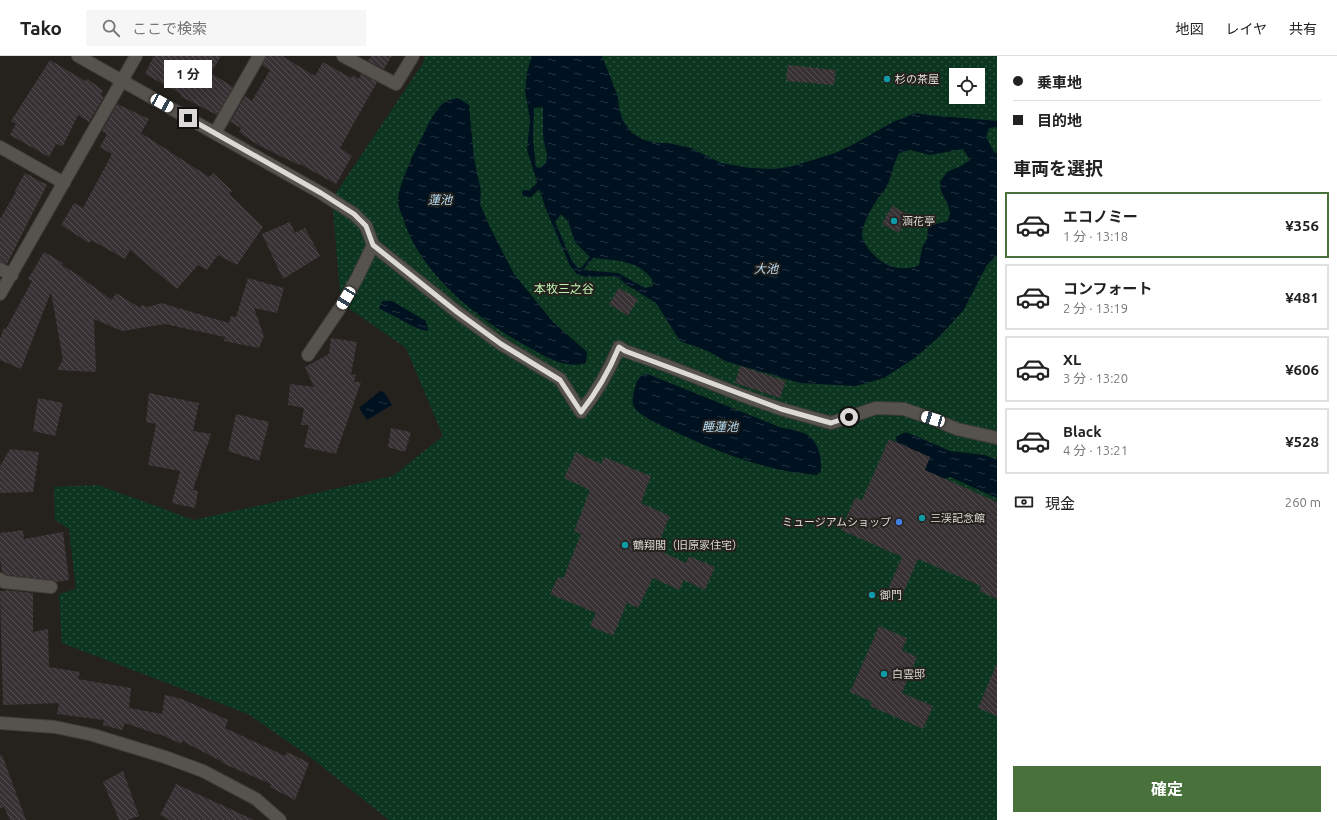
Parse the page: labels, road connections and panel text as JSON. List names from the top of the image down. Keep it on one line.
{"districts":["本牧三之谷"],"water":["蓮池","大池","睡蓮池"],"places":["杉の茶屋","涵花亭","三渓記念館","ミュージアムショップ","鶴翔閣（旧原家住宅）","御門","白雲邸"],"page":{"header":"Tako","search":"ここで検索","nav":["地図","レイヤ","共有"],"banner":["乗車地","目的地"],"bubble":"1 分","heading":"車両を選択","list":[{"name":"エコノミー","note":"1 分 · 13:18","value":"¥356"},{"name":"コンフォート","note":"2 分 · 13:19","value":"¥481"},{"name":"XL","note":"3 分 · 13:20","value":"¥606"},{"name":"Black","note":"4 分 · 13:21","value":"¥528"}],"pay":["現金","260 m"],"buttons":"確定"}}
